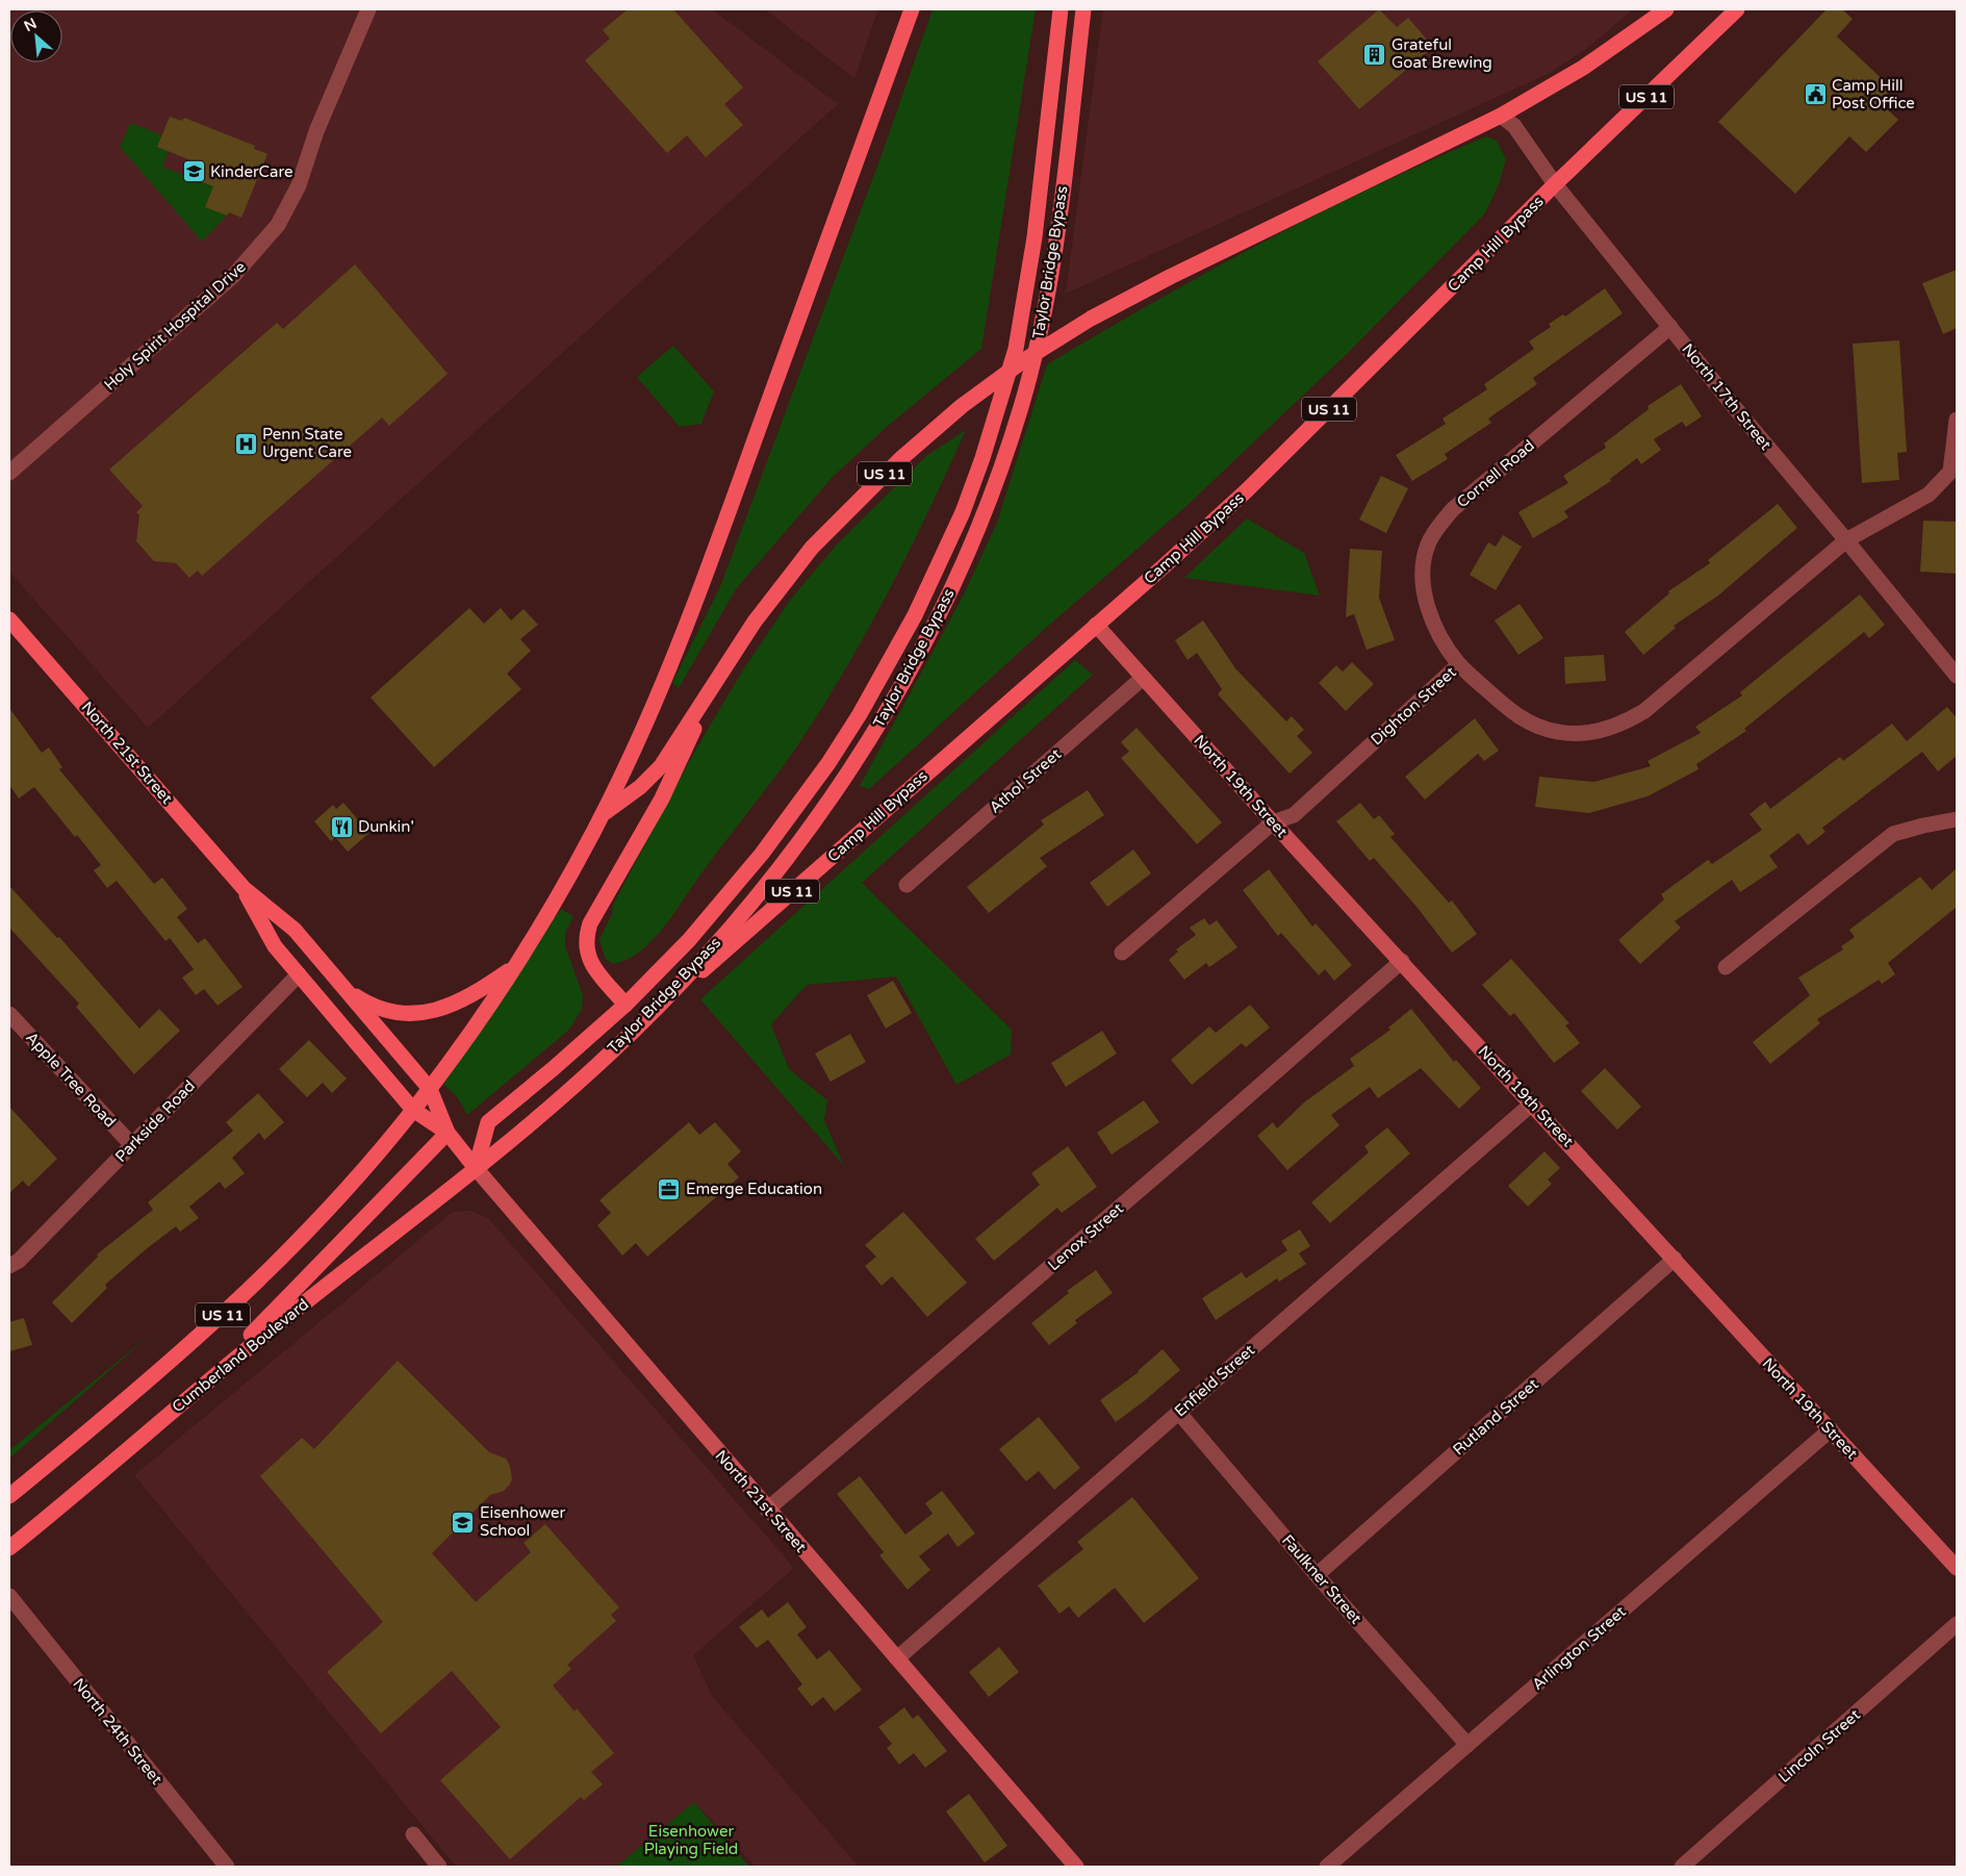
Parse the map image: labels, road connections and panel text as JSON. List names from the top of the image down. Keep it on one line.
{"streets":{"main road":["US 11","Camp Hill Bypass","Taylor Bridge Bypass","North 21st Street","Cumberland Boulevard"],"street":["Holy Spirit Hospital Drive","North 17th Street","Cornell Road","Dighton Street","Athol Street","North 19th Street","Apple Tree Road","Parkside Road","Lenox Street","Enfield Street","Rutland Street","Faulkner Street","Arlington Street","North 24th Street","Lincoln Street"]},"crossings":[["US 11","North 17th Street"],["US 11","North 21st Street"],["Camp Hill Bypass","Taylor Bridge Bypass"],["Camp Hill Bypass","North 17th Street"],["Camp Hill Bypass","North 19th Street"],["Taylor Bridge Bypass","North 21st Street"],["Taylor Bridge Bypass","Cumberland Boulevard"],["North 17th Street","Cornell Road"],["North 17th Street","Dighton Street"],["Cornell Road","Dighton Street"],["Dighton Street","North 19th Street"],["North 21st Street","Parkside Road"],["North 21st Street","Lenox Street"],["North 21st Street","Cumberland Boulevard"],["North 21st Street","Enfield Street"],["Athol Street","North 19th Street"],["North 19th Street","Lenox Street"],["North 19th Street","Enfield Street"],["North 19th Street","Rutland Street"],["North 19th Street","Arlington Street"],["Apple Tree Road","Parkside Road"],["Enfield Street","Faulkner Street"],["Rutland Street","Faulkner Street"],["Faulkner Street","Arlington Street"]],"parks":["Eisenhower Playing Field"],"places":{"building":["Grateful Goat Brewing"],"public building":["Camp Hill Post Office"],"school or university":["KinderCare","Eisenhower School"],"hospital":["Penn State Urgent Care"],"restaurant":["Dunkin'"],"office":["Emerge Education"]},"north":"top left"}
